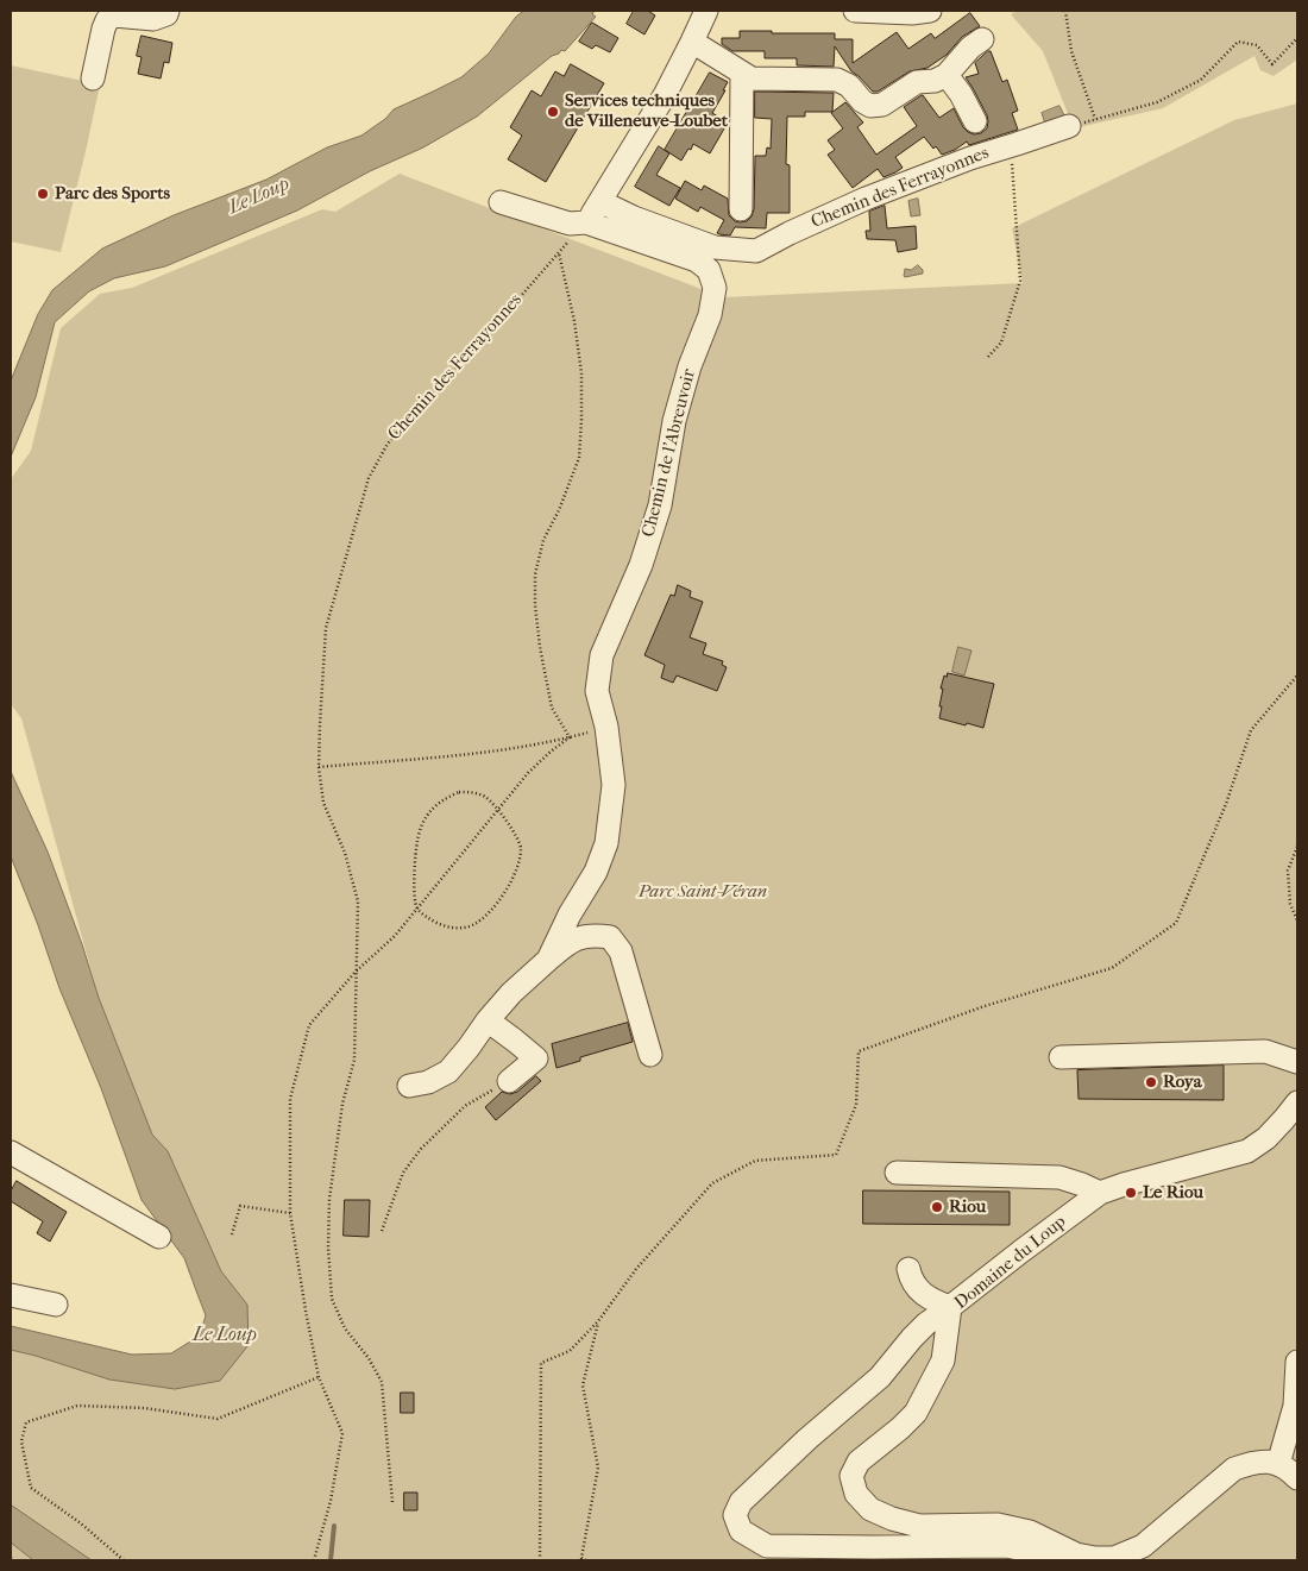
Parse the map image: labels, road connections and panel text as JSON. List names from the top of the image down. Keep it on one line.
{"streets":{"street":["Chemin des Ferrayonnes","Chemin de l'Abreuvoir","Domaine du Loup"]},"crossings":[["Chemin des Ferrayonnes","Chemin de l'Abreuvoir"]],"water":["Le Loup"],"parks":["Parc Saint-Véran"],"places":["Services techniques de Villeneuve-Loubet","Parc des Sports","Roya","Le Riou","Riou"]}
